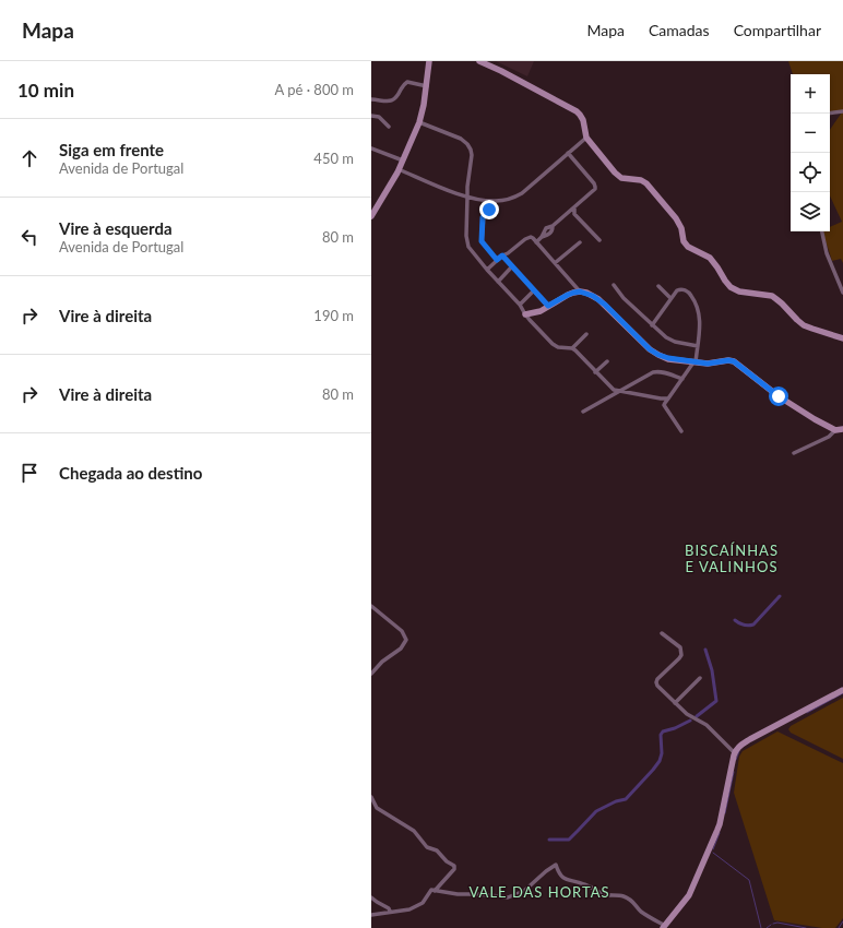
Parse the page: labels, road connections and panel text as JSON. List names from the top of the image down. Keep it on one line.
{"districts":["BISCAÍNHAS E VALINHOS","VALE DAS HORTAS"],"page":{"header":"Mapa","nav":["Mapa","Camadas","Compartilhar"],"heading":["10 min","A pé · 800 m"],"map_buttons":["+","−"],"list":[["Siga em frente","Avenida de Portugal","450 m"],["Vire à esquerda","Avenida de Portugal","80 m"],["Vire à direita","190 m"],["Vire à direita","80 m"],"Chegada ao destino"]}}
